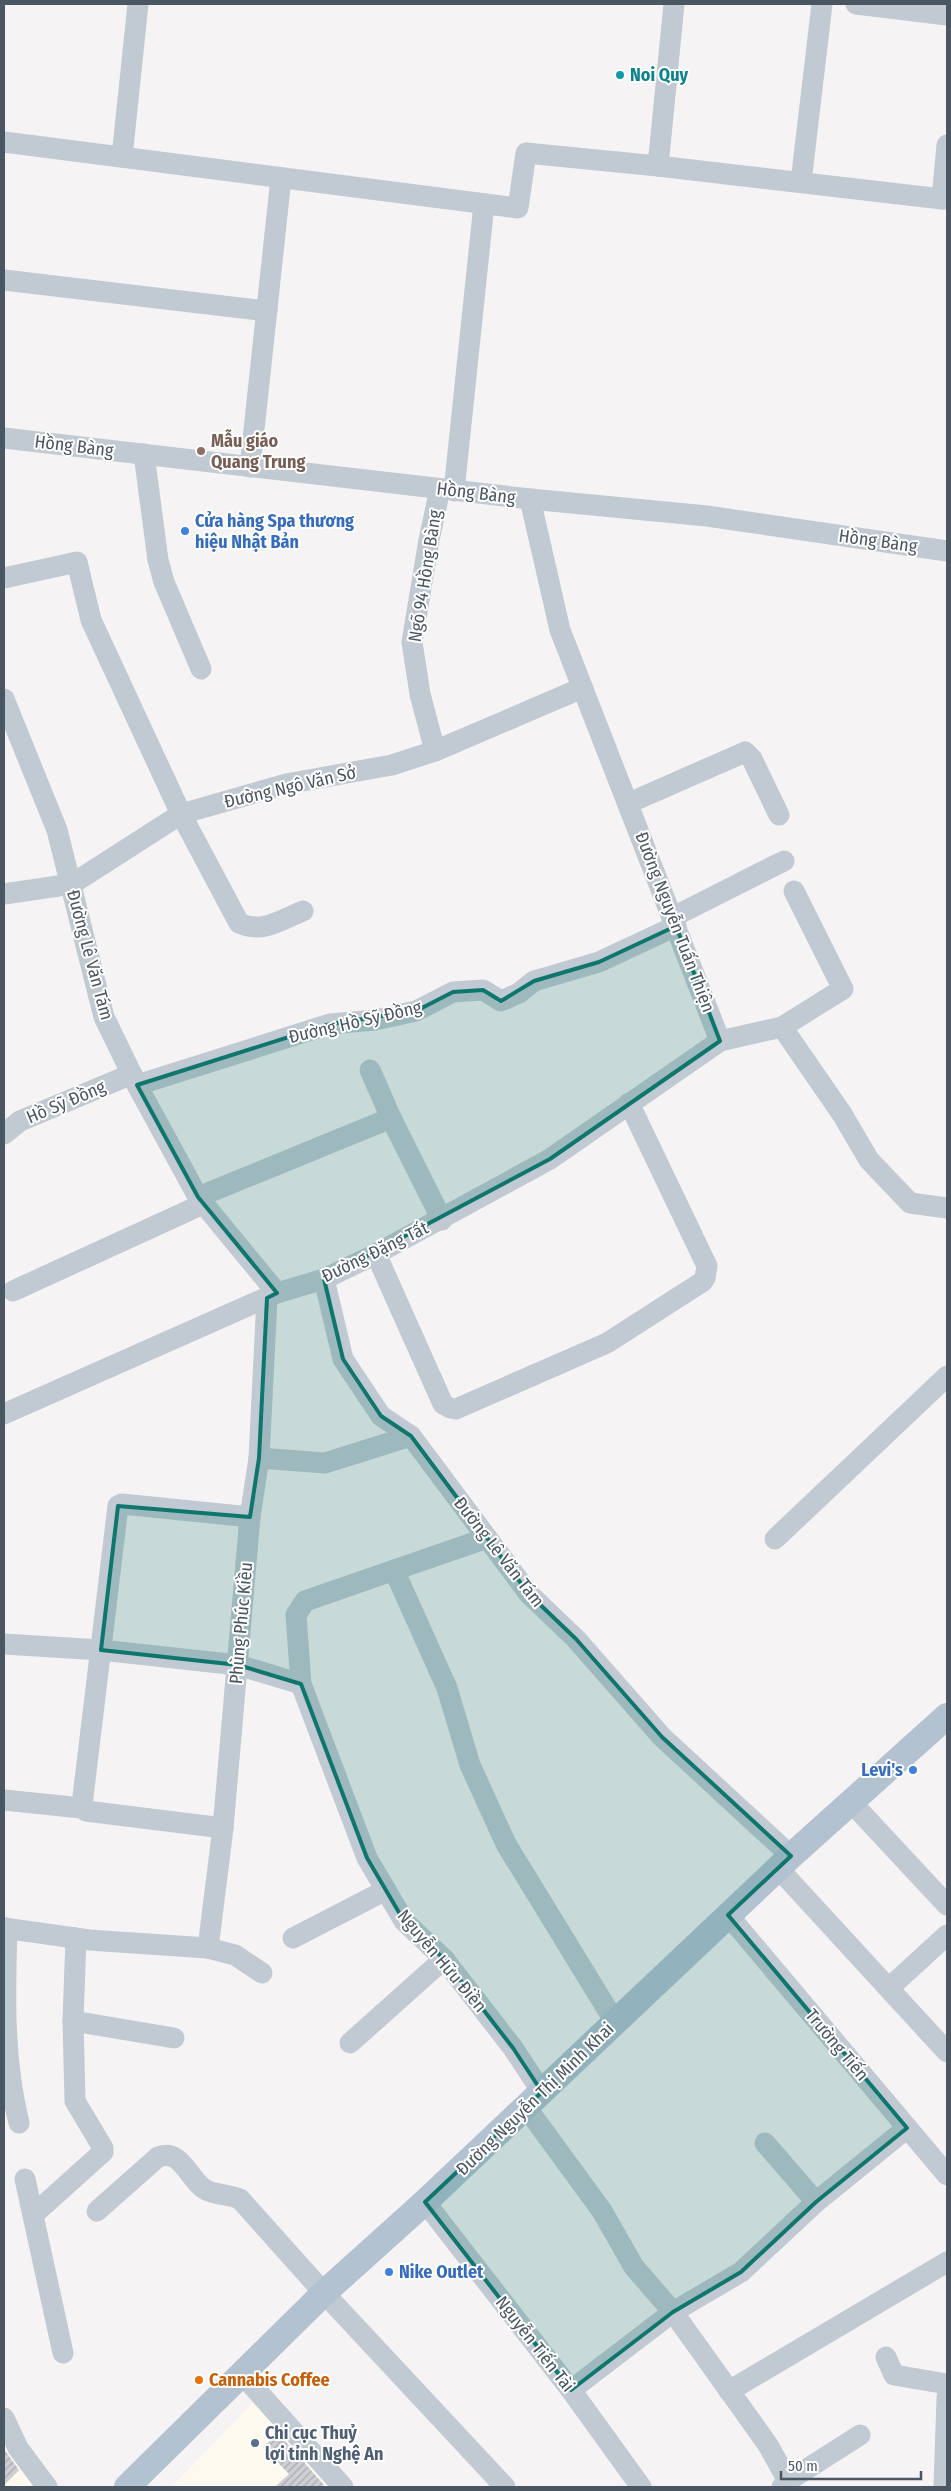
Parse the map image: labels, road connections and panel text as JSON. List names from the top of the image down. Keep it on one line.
{"streets":{"main road":["Đường Nguyễn Thị Minh Khai"],"street":["Hồng Bàng","Ngõ 94 Hồng Bàng","Đường Ngô Văn Sở","Đường Nguyễn Tuấn Thiện","Đường Lê Văn Tám","Đường Hồ Sỹ Đồng","Hồ Sỹ Đồng","Đường Đặng Tất","Phùng Phúc Kiều","Nguyễn Hữu Điền","Trường Tiến","Nguyễn Tiến Tài"]},"crossings":[["Hồng Bàng","Ngõ 94 Hồng Bàng"],["Hồng Bàng","Đường Nguyễn Tuấn Thiện"],["Ngõ 94 Hồng Bàng","Đường Ngô Văn Sở"],["Đường Ngô Văn Sở","Đường Nguyễn Tuấn Thiện"],["Đường Ngô Văn Sở","Đường Lê Văn Tám"],["Đường Nguyễn Tuấn Thiện","Đường Hồ Sỹ Đồng"],["Đường Nguyễn Tuấn Thiện","Đường Đặng Tất"],["Đường Lê Văn Tám","Đường Hồ Sỹ Đồng"],["Đường Lê Văn Tám","Hồ Sỹ Đồng"],["Đường Lê Văn Tám","Đường Đặng Tất"],["Đường Lê Văn Tám","Phùng Phúc Kiều"],["Đường Lê Văn Tám","Nguyễn Hữu Điền"],["Đường Lê Văn Tám","Đường Nguyễn Thị Minh Khai"],["Đường Hồ Sỹ Đồng","Hồ Sỹ Đồng"],["Đường Đặng Tất","Phùng Phúc Kiều"],["Nguyễn Hữu Điền","Đường Nguyễn Thị Minh Khai"],["Trường Tiến","Đường Nguyễn Thị Minh Khai"],["Đường Nguyễn Thị Minh Khai","Nguyễn Tiến Tài"]],"places":["Noi Quy","Mẫu giáo Quang Trung","Cửa hàng Spa thương hiệu Nhật Bản","Levi's","Nike Outlet","Cannabis Coffee","Chi cục Thuỷ lợi tỉnh Nghệ An"],"scale_bar":"50 m"}
